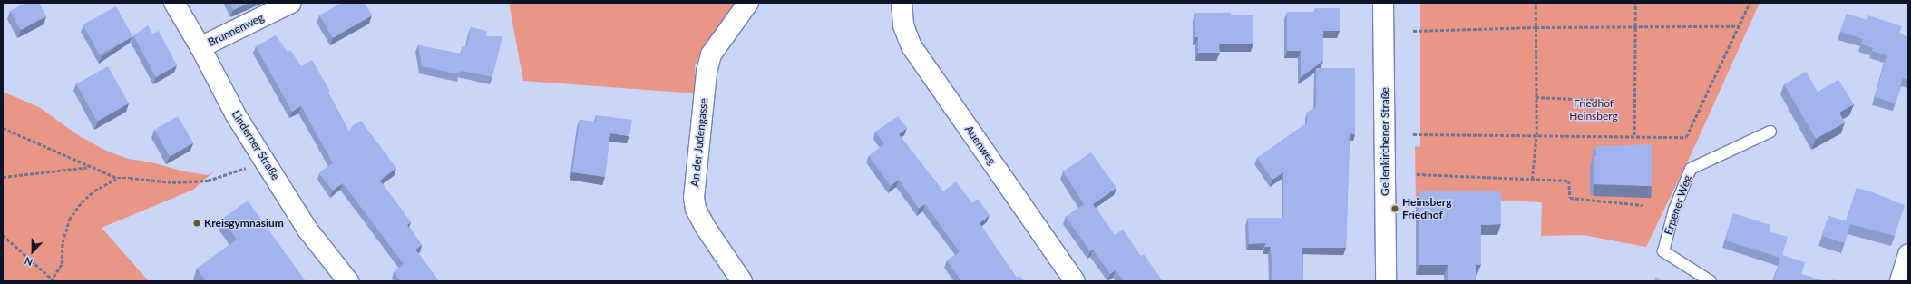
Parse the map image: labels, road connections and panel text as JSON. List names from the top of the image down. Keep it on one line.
{"streets":{"street":["Brunnenweg","Geilenkirchener Straße","An der Judengasse","Linderner Straße","Auenweg"],"lane":["Erpener Weg"]},"crossings":[["Brunnenweg","Linderner Straße"]],"parks":["Friedhof Heinsberg"],"places":["Heinsberg Friedhof","Kreisgymnasium"],"north":"bottom"}
